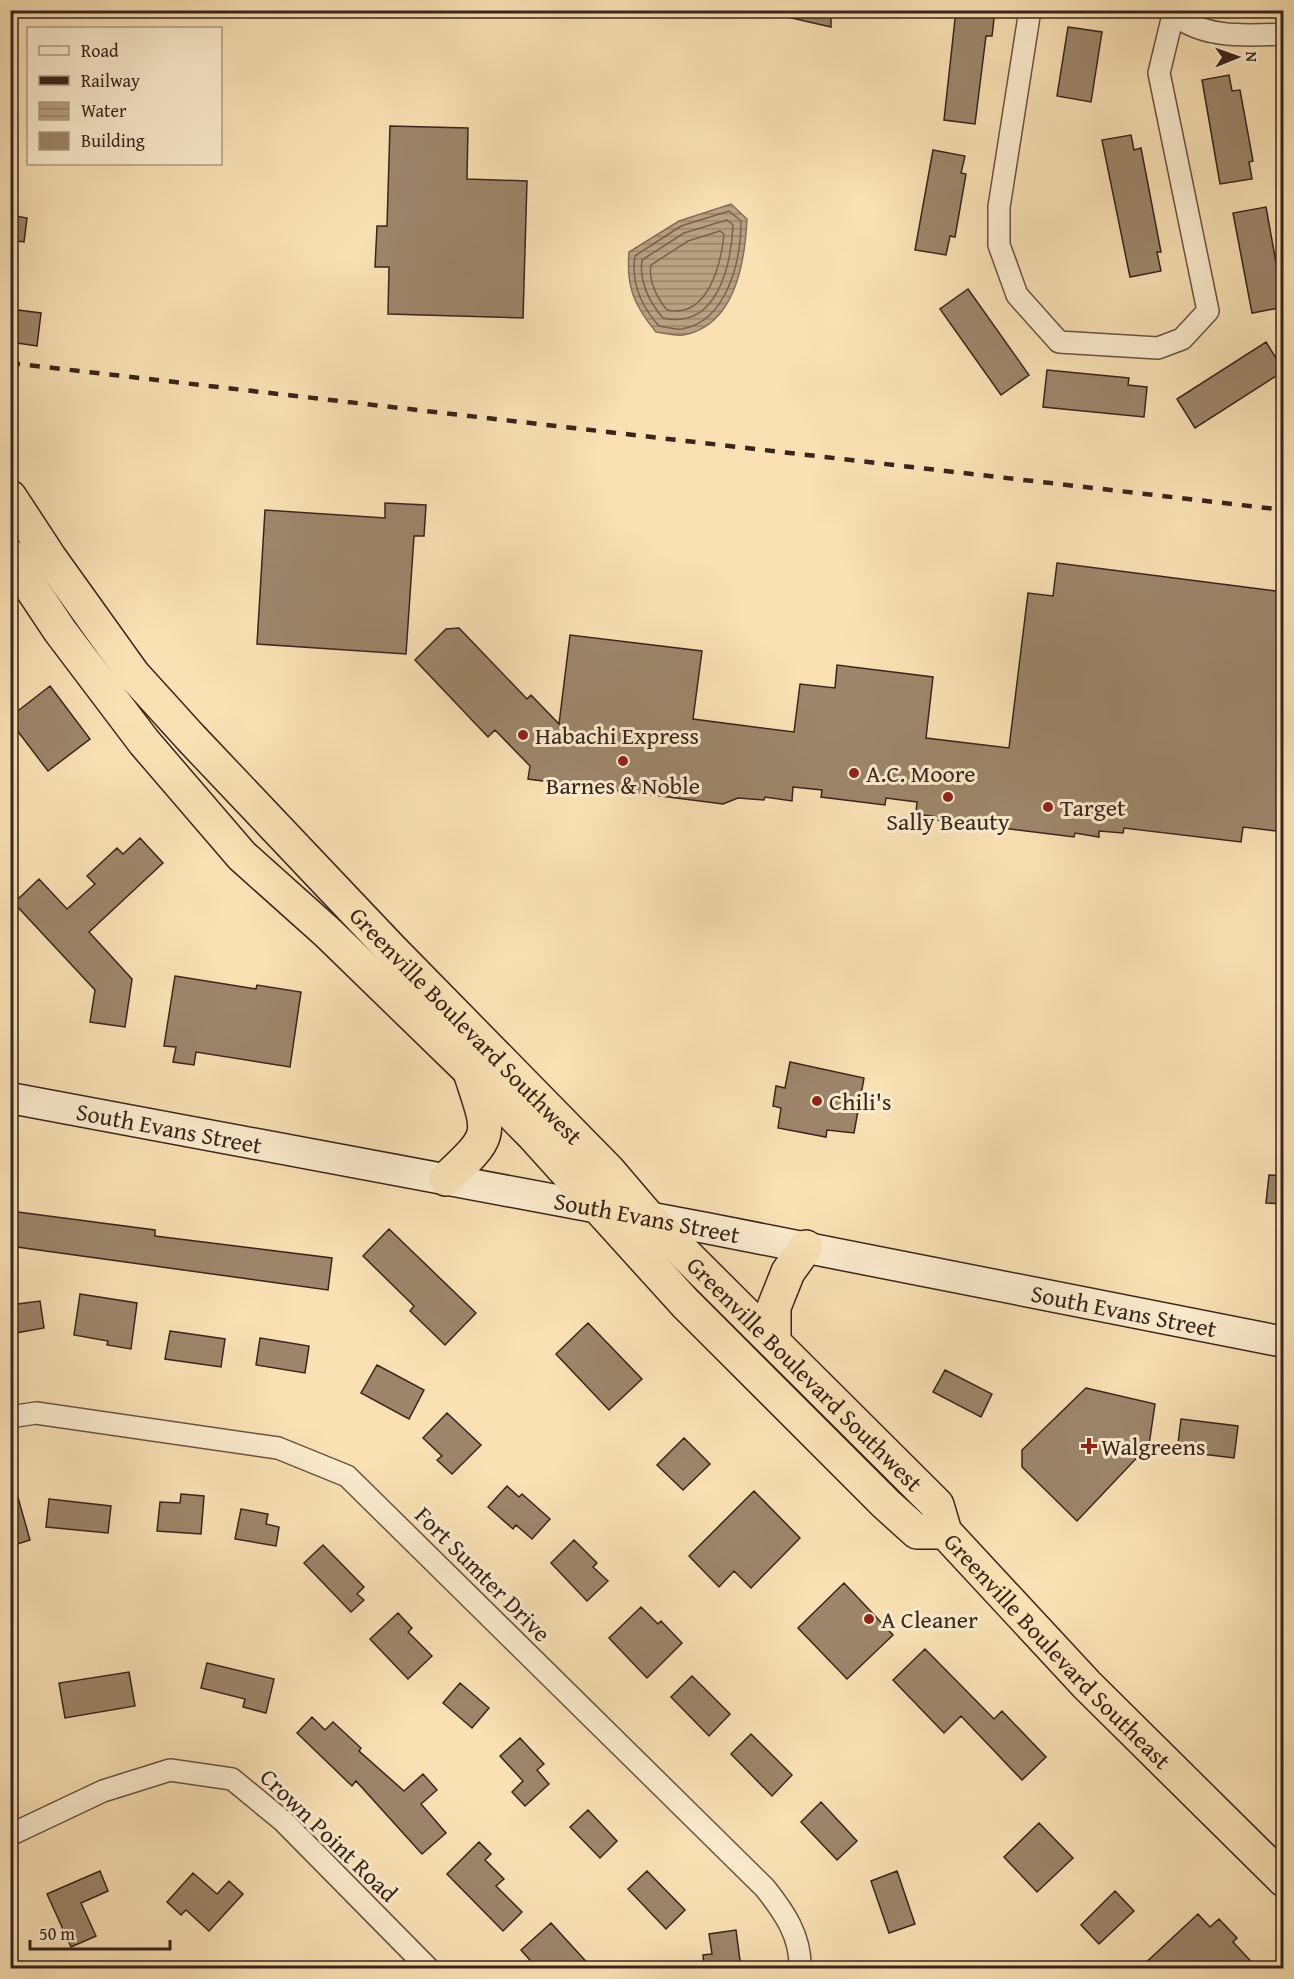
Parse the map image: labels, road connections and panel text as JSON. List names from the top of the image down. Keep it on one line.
{"streets":{"highway":["Greenville Boulevard Southwest","Greenville Boulevard Southeast"],"main road":["South Evans Street"],"street":["Fort Sumter Drive","Crown Point Road"]},"crossings":[["Greenville Boulevard Southwest","South Evans Street"],["Greenville Boulevard Southwest","Greenville Boulevard Southeast"],["South Evans Street","Greenville Boulevard Southeast"]],"places":{"other":["Habachi Express","Barnes & Noble","A.C. Moore","Sally Beauty","Target","Chili's","A Cleaner"],"health":["Walgreens"]},"legend":["Road","Railway","Water","Building"],"scale_bar":"50 m","north":"right"}
